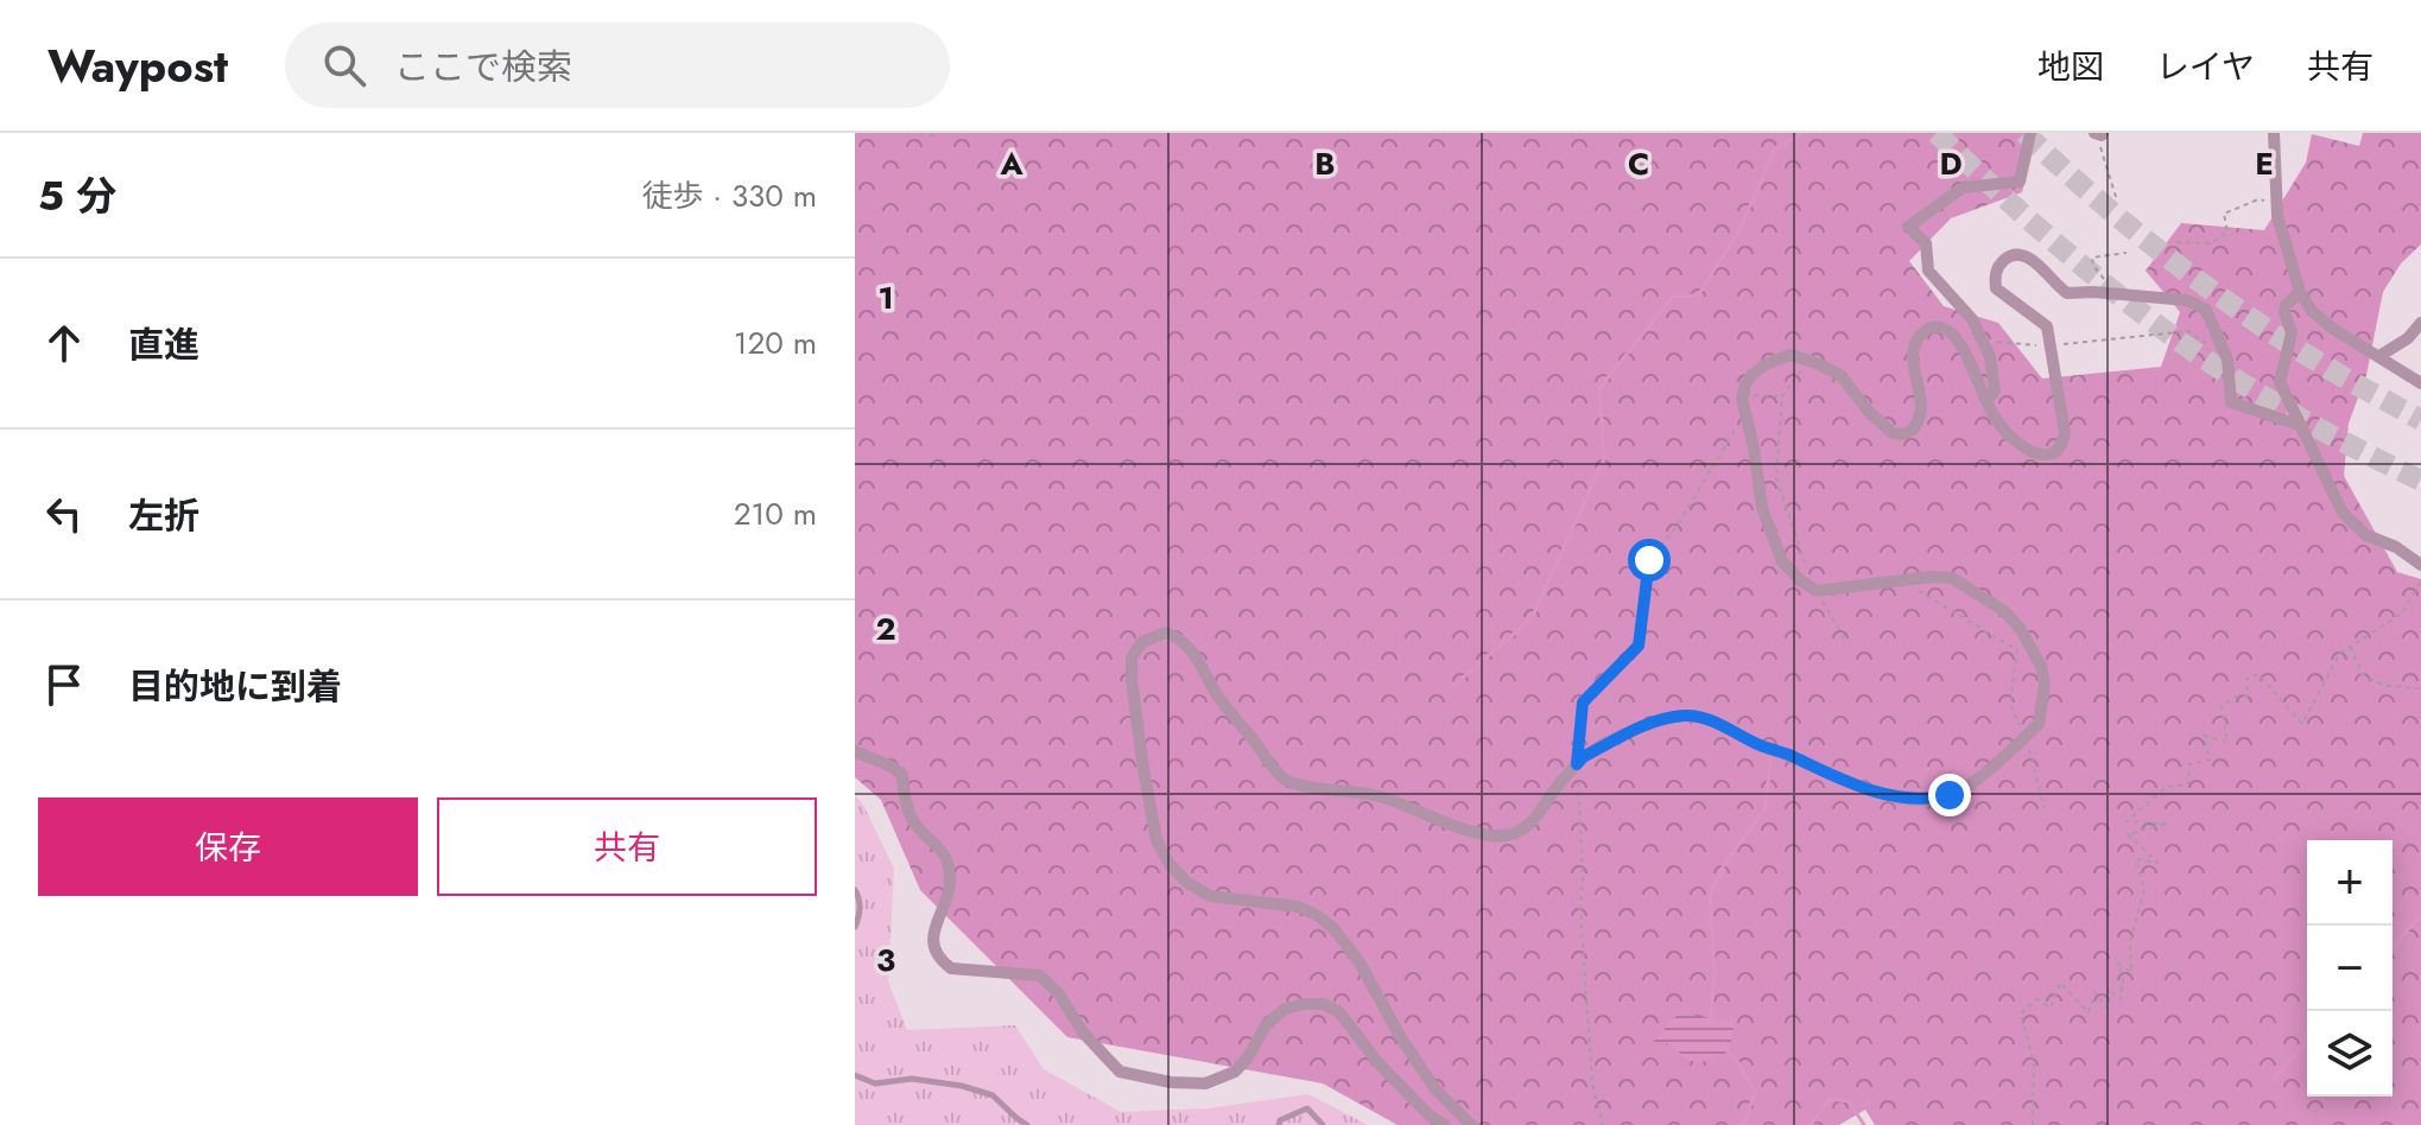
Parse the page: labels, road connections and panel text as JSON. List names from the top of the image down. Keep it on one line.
{"page":{"header":"Waypost","search":"ここで検索","nav":["地図","レイヤ","共有"],"heading":["5 分","徒歩 · 330 m"],"list":[["直進","120 m"],["左折","210 m"],"目的地に到着"],"buttons":["保存","共有"],"map_buttons":["+","−"]},"grid":{"columns":["A","B","C","D","E"],"rows":["1","2","3"]}}
